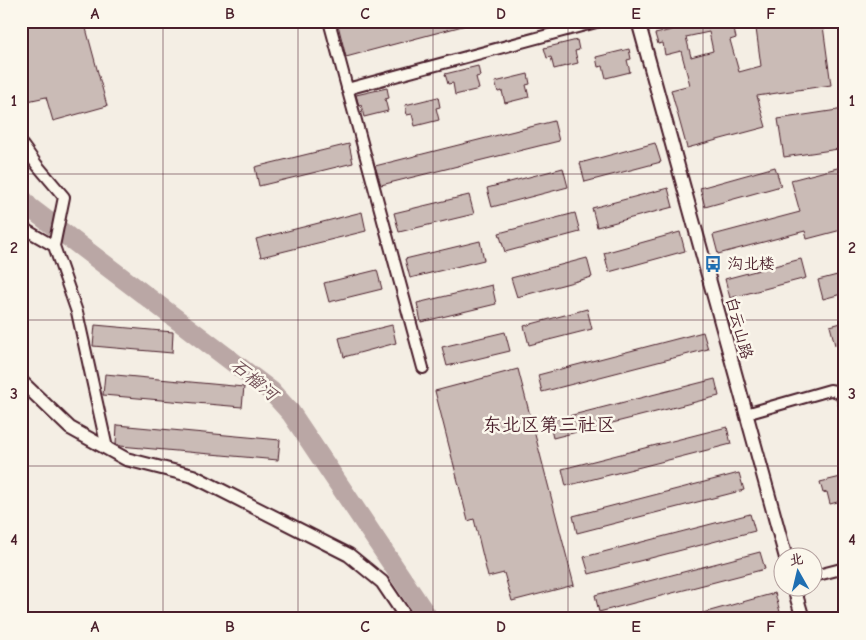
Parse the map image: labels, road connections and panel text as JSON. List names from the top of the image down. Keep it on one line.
{"streets":{"street":["白云山路"]},"districts":["东北区第三社区"],"water":["石榴河"],"places":{"bus stop":["沟北楼"]},"north":"top","grid":{"columns":["A","B","C","D","E","F"],"rows":["1","2","3","4"]}}
